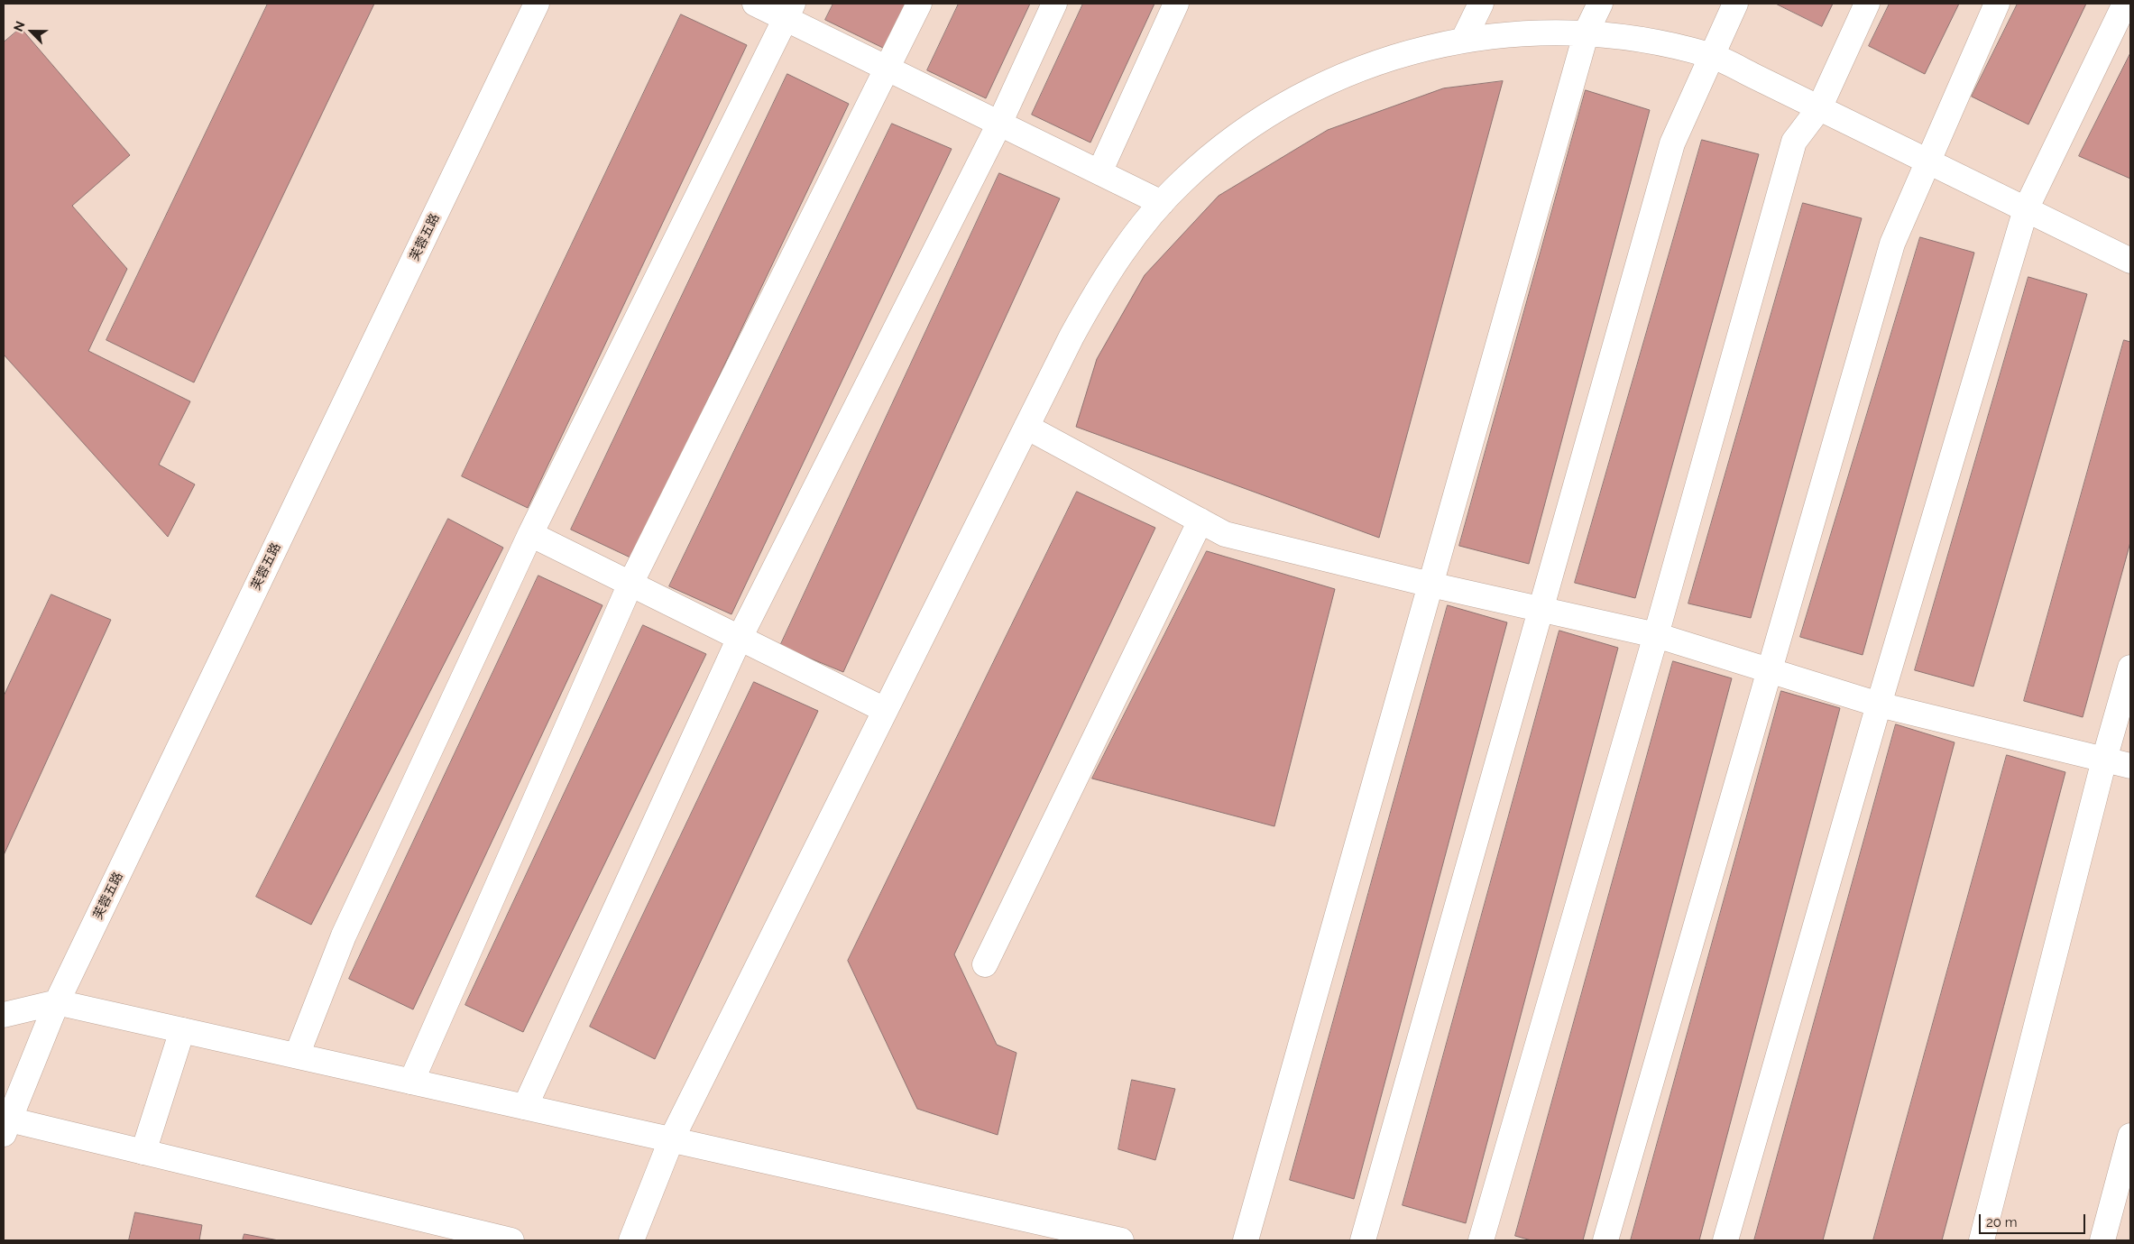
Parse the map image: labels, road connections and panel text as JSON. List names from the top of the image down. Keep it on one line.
{"streets":{"street":["芙蓉五路"]},"scale_bar":"20 m","north":"top left"}
